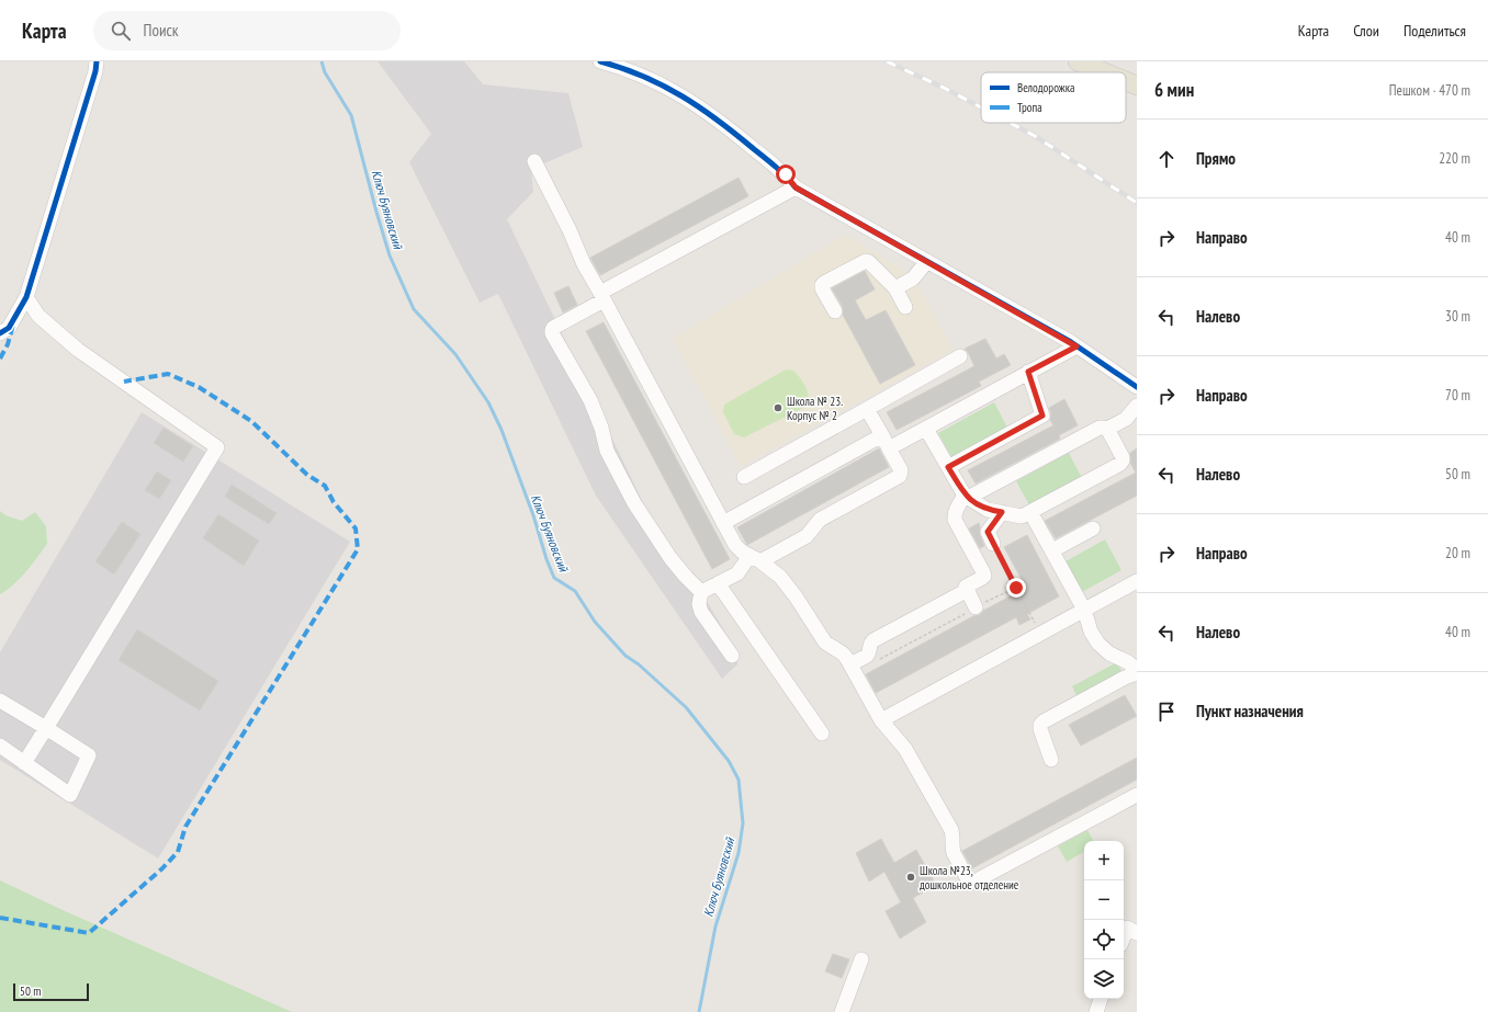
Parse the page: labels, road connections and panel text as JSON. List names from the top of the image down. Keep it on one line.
{"water":["Ключ Буяновский"],"places":["Школа № 23. Корпус № 2","Школа №23, дошкольное отделение"],"legend":["Велодорожка","Тропа"],"scale_bar":"50 m","page":{"header":"Карта","search":"Поиск","nav":["Карта","Слои","Поделиться"],"heading":["6 мин","Пешком · 470 m"],"list":[["Прямо","220 m"],["Направо","40 m"],["Налево","30 m"],["Направо","70 m"],["Налево","50 m"],["Направо","20 m"],["Налево","40 m"],"Пункт назначения"],"map_buttons":["+","−"],"scale":"50 m"}}
